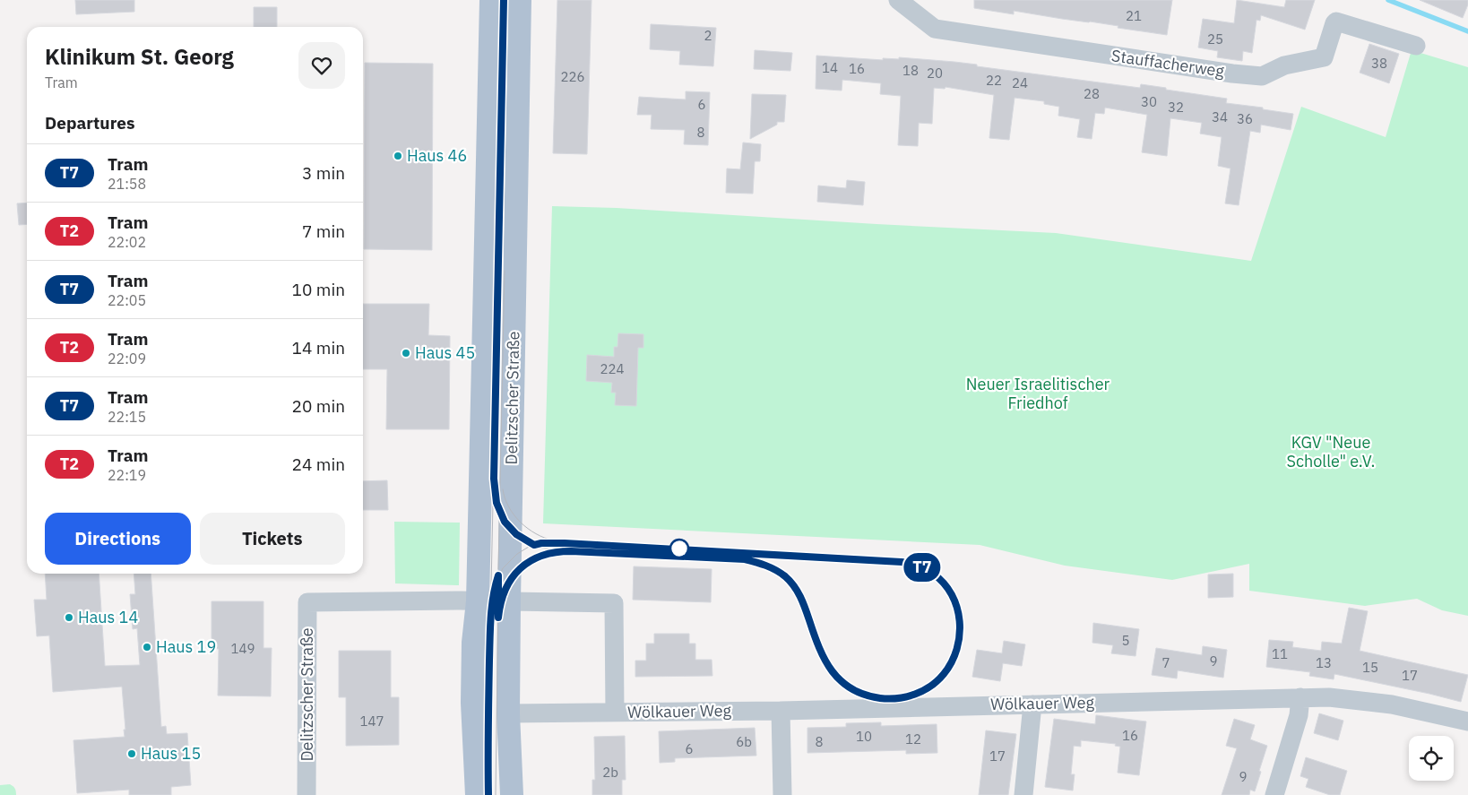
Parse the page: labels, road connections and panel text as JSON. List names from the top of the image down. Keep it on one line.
{"streets":{"main road":["Delitzscher Straße"],"street":["Stauffacherweg","Wölkauer Weg"]},"crossings":[["Delitzscher Straße","Wölkauer Weg"]],"parks":["Neuer Israelitischer Friedhof","KGV \"Neue Scholle\" e.V."],"places":["Haus 46","Haus 45","Haus 14","Haus 19","Haus 15"],"lines":["tram line T7"],"house_numbers":["21","2","25","38","14","16","18","20","226","22","24","28","30","6","32","34","36","8","224","5","149","11","9","7","13","15","17","147","16","10","12","6b","8","6","17","2b","9"],"page":{"on_map":"T7","heading":[["Klinikum St. Georg","Tram"],"Departures"],"list":[{"mark":"T7","name":"Tram","note":"21:58","value":"3 min"},{"mark":"T2","name":"Tram","note":"22:02","value":"7 min"},{"mark":"T7","name":"Tram","note":"22:05","value":"10 min"},{"mark":"T2","name":"Tram","note":"22:09","value":"14 min"},{"mark":"T7","name":"Tram","note":"22:15","value":"20 min"},{"mark":"T2","name":"Tram","note":"22:19","value":"24 min"}],"buttons":["Directions","Tickets"]}}
